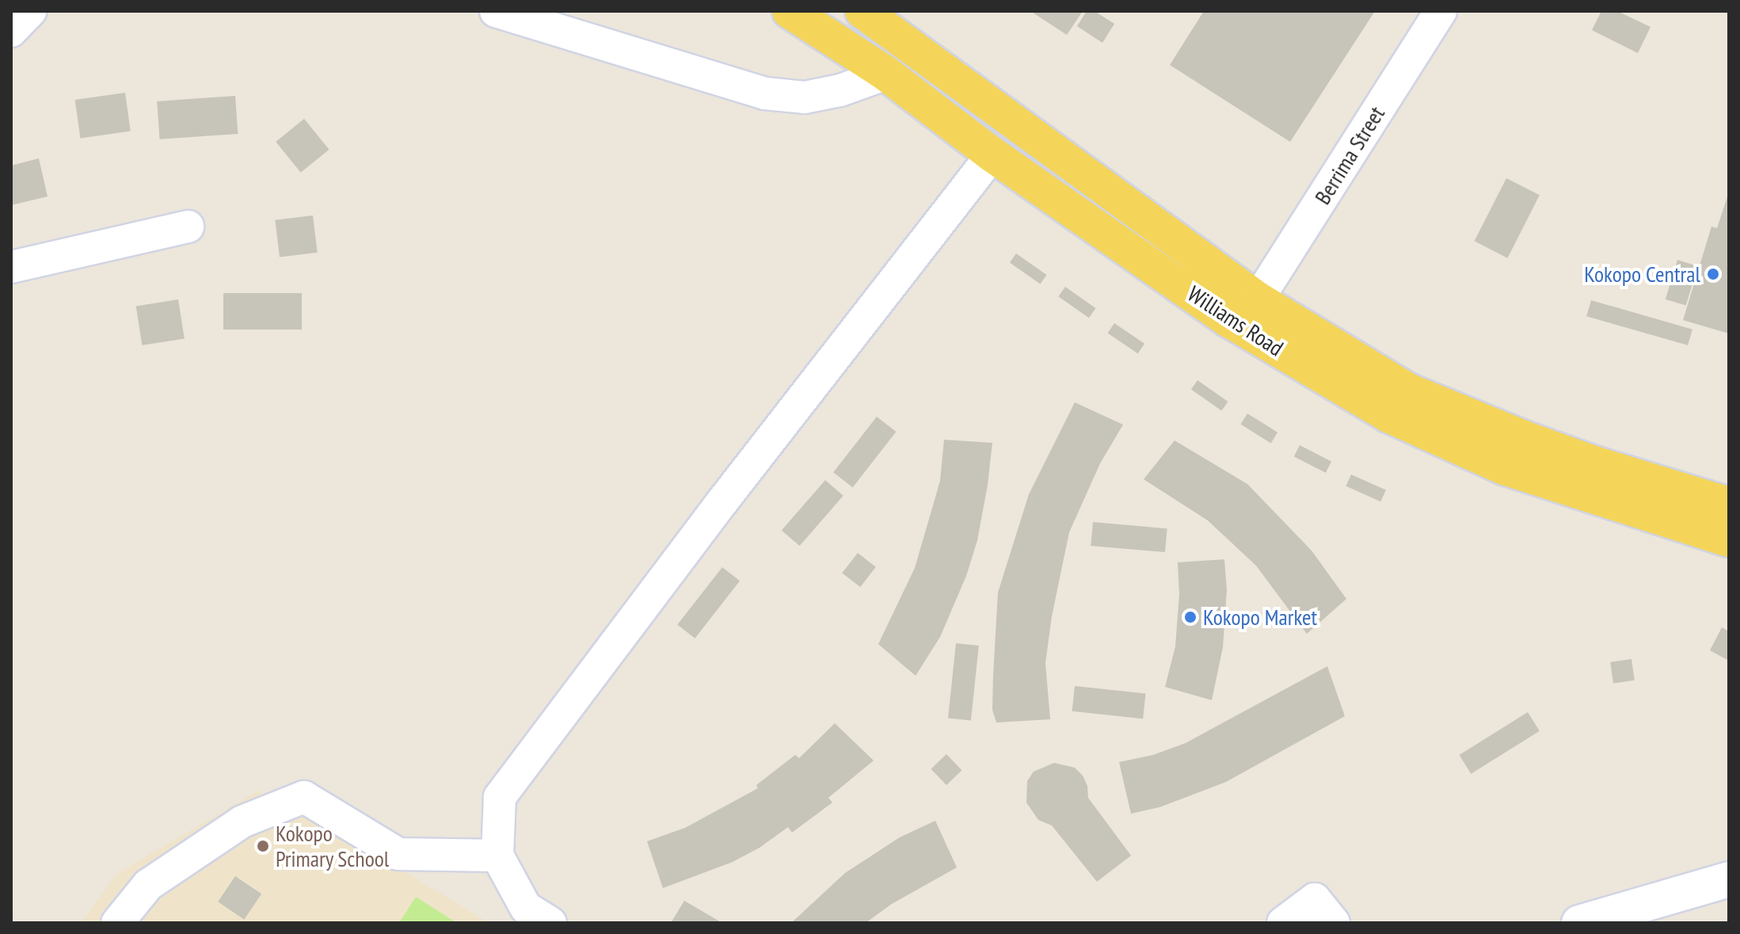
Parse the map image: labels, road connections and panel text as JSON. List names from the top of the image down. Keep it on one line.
{"streets":{"main road":["Williams Road"],"street":["Berrima Street"]},"crossings":[["Berrima Street","Williams Road"]],"places":["Kokopo Central","Kokopo Market","Kokopo Primary School"]}
